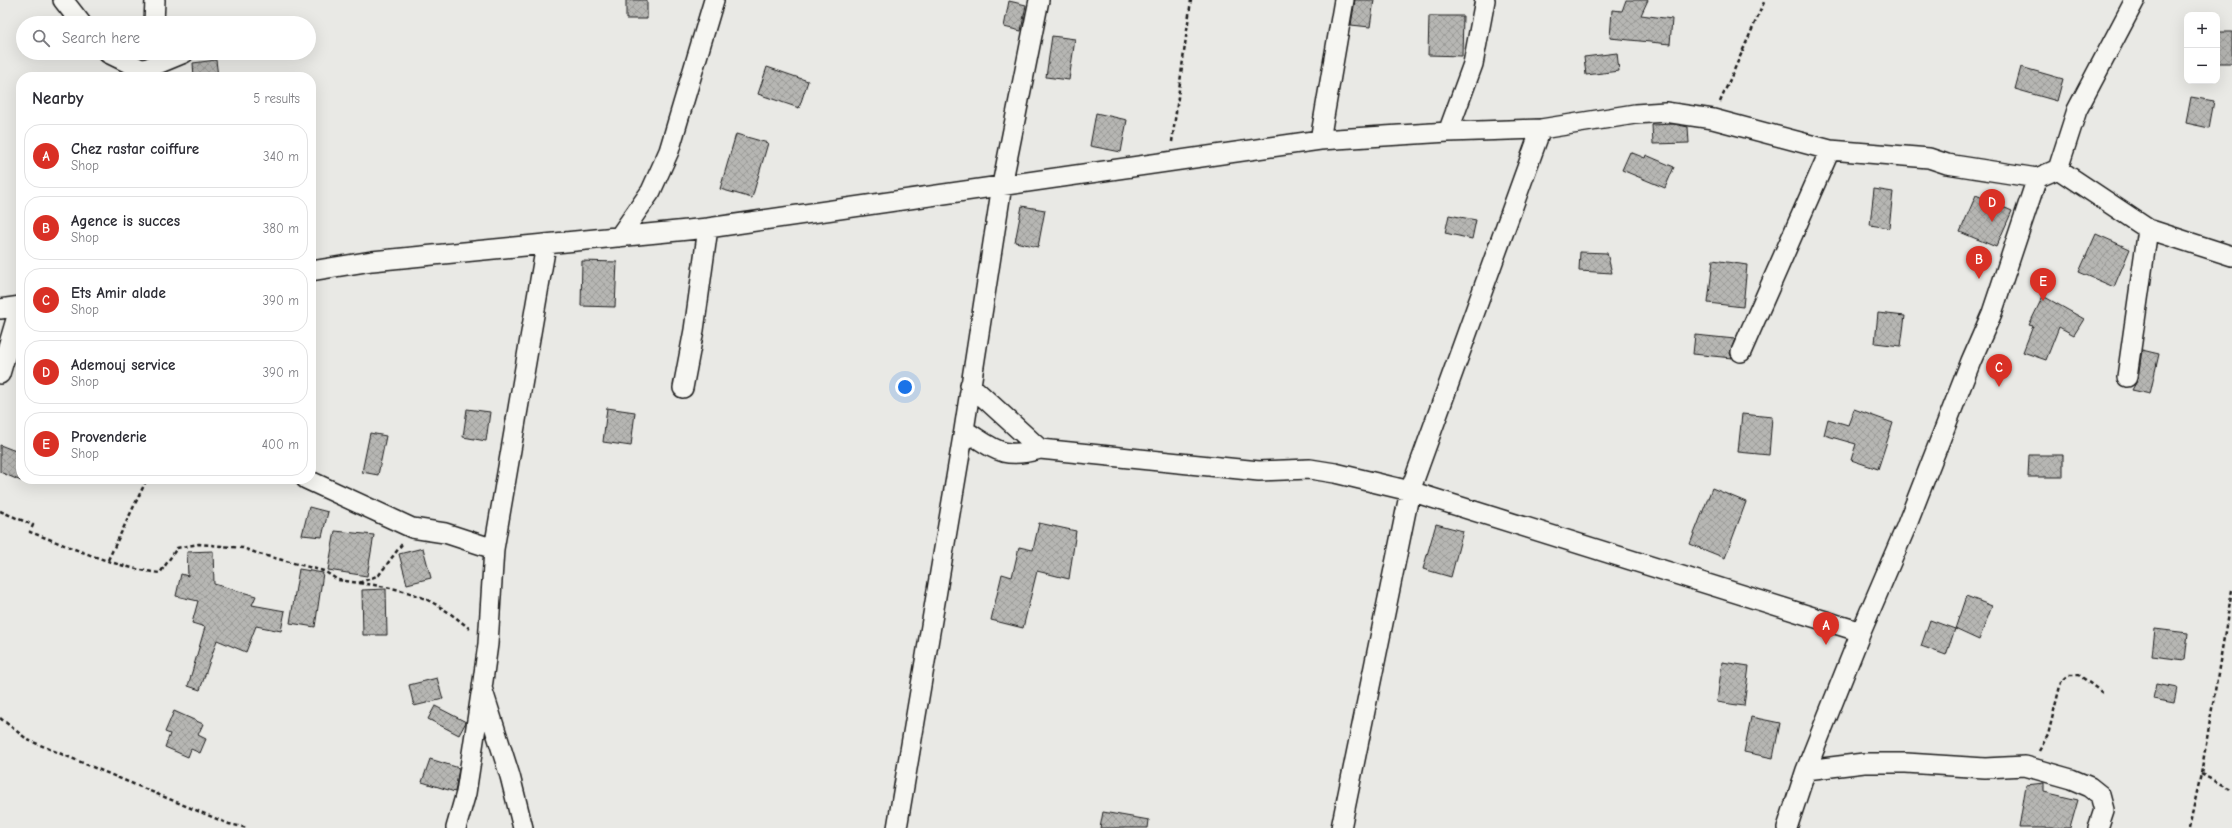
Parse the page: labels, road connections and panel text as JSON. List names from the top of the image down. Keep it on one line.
{"page":{"map_buttons":["+","−"],"search":"Search here","heading":["Nearby","5 results"],"list":[{"mark":"A","name":"Chez rastar coiffure","note":"Shop","value":"340 m"},{"mark":"B","name":"Agence is succes","note":"Shop","value":"380 m"},{"mark":"C","name":"Ets Amir alade","note":"Shop","value":"390 m"},{"mark":"D","name":"Ademouj service","note":"Shop","value":"390 m"},{"mark":"E","name":"Provenderie","note":"Shop","value":"400 m"}],"pins":["D","B","E","C","A"]}}
